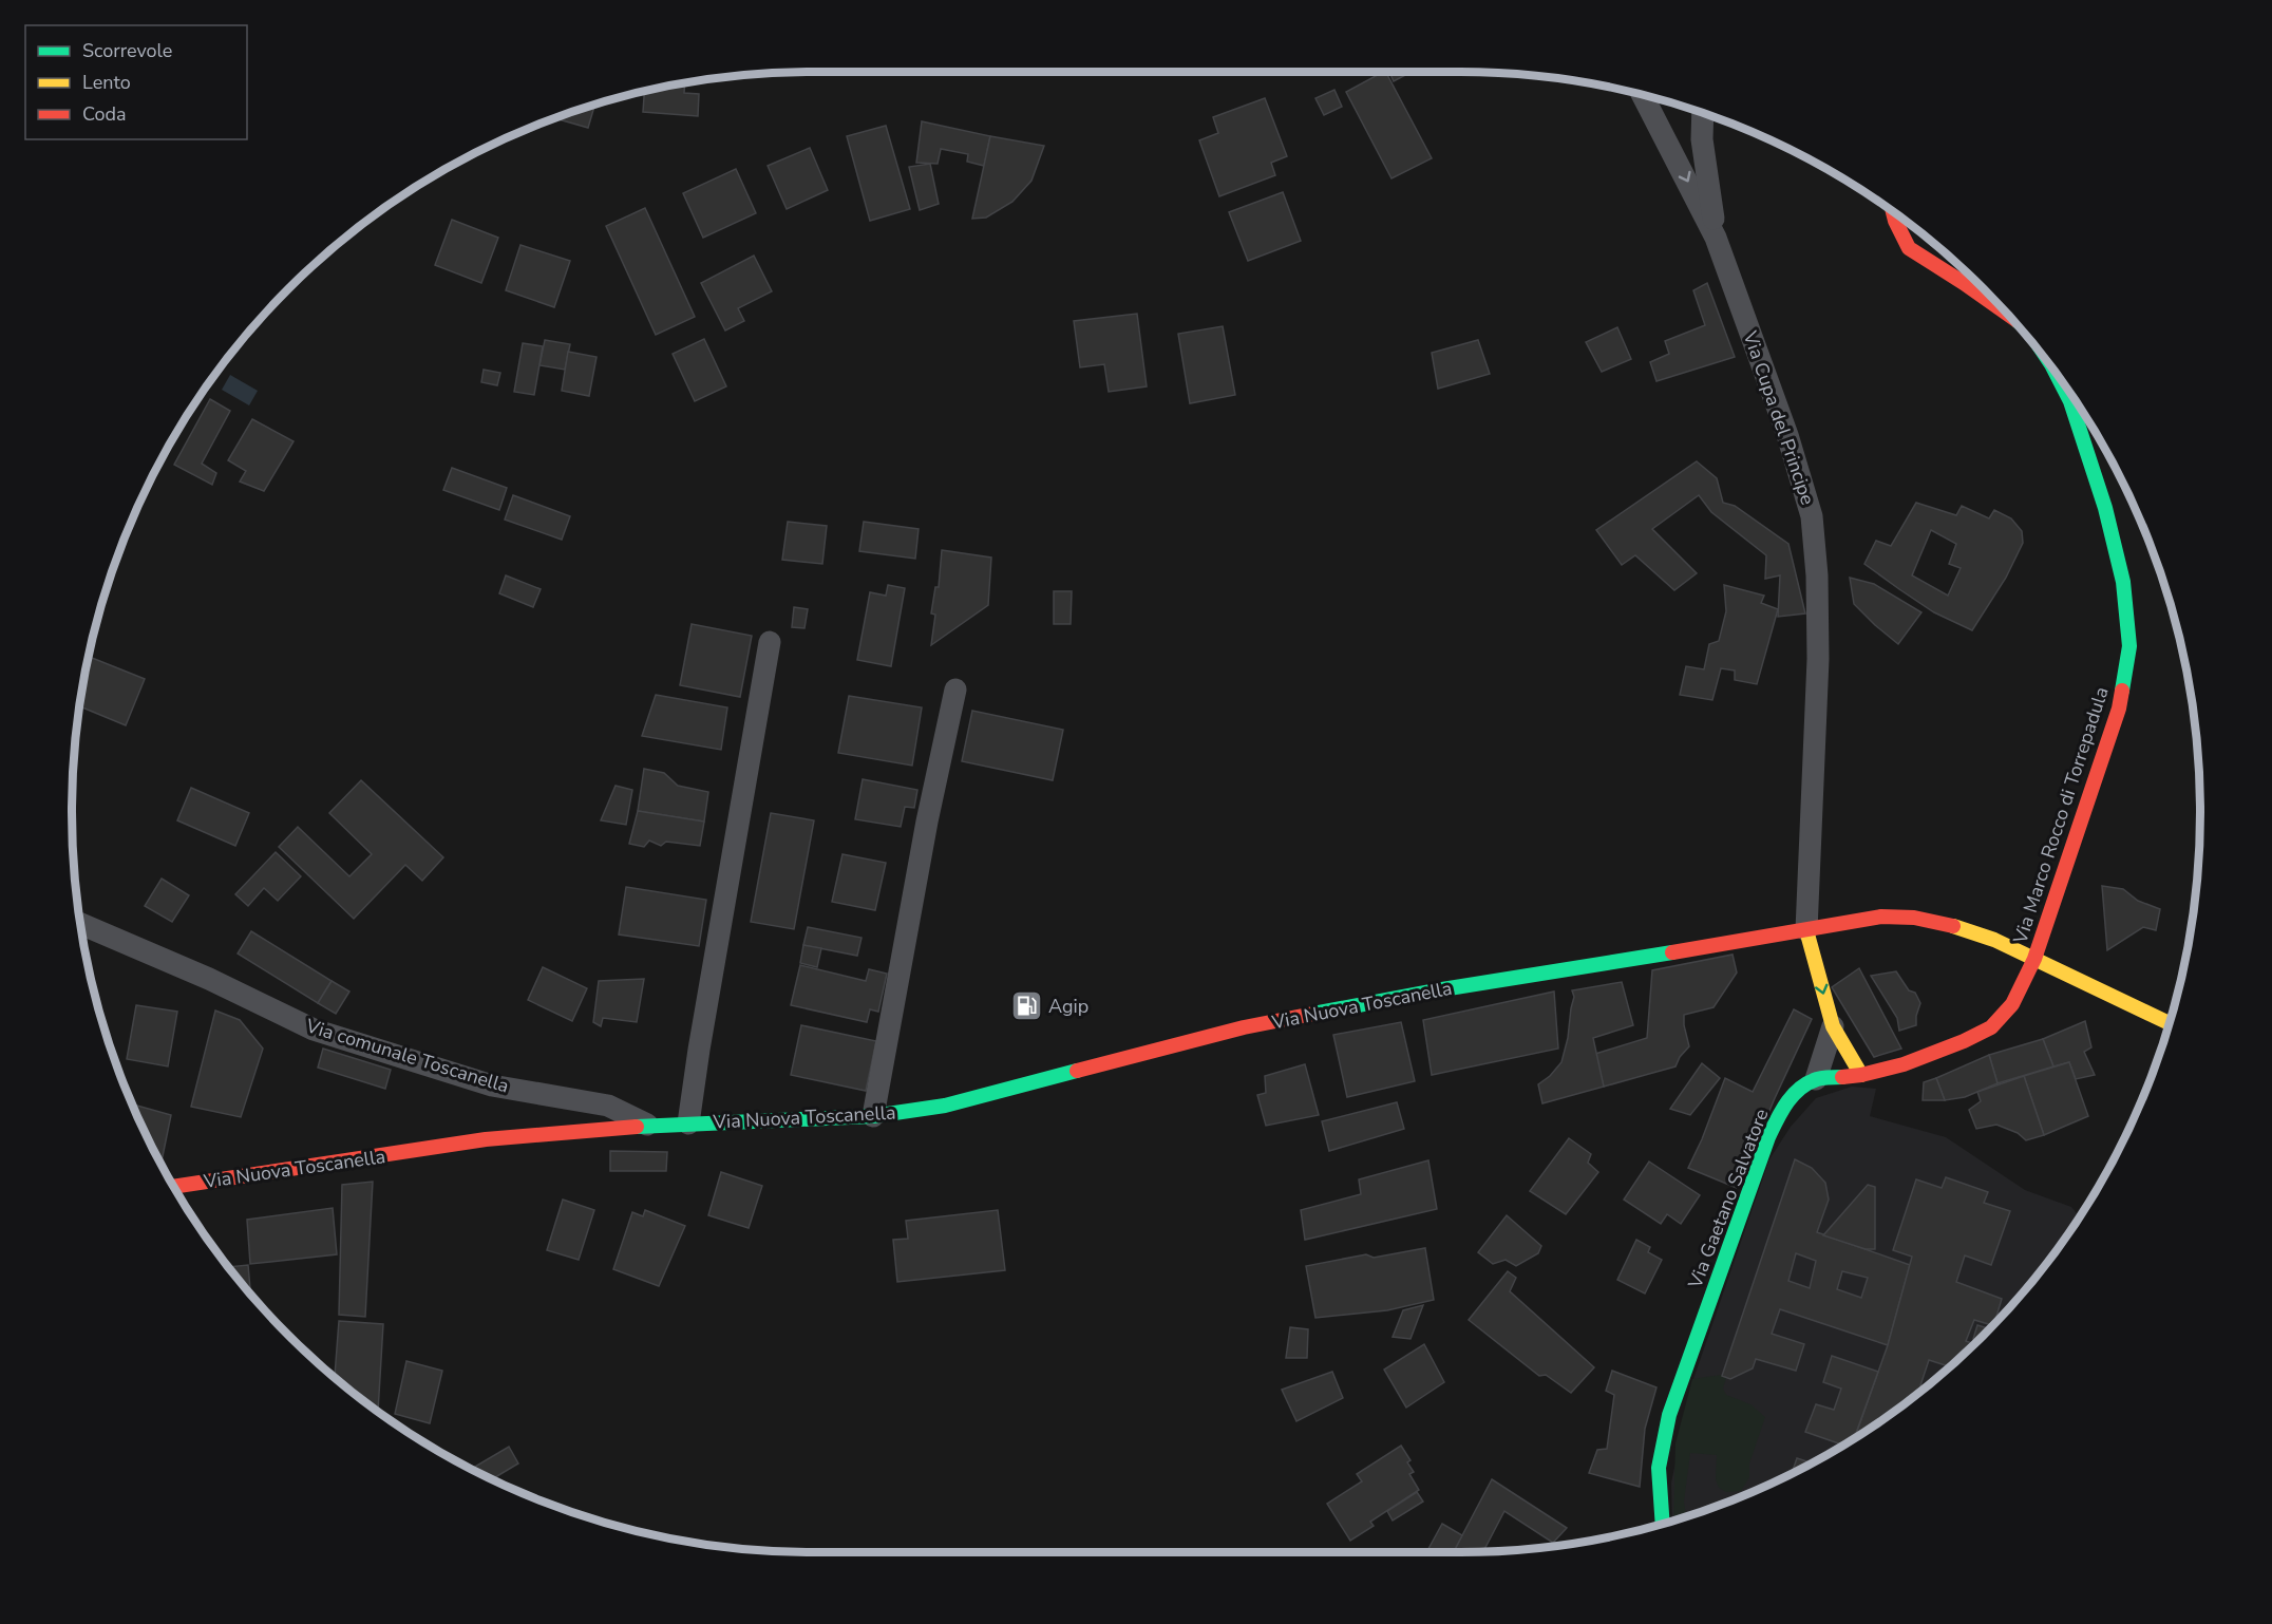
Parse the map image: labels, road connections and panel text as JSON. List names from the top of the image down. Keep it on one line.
{"streets":{"main road":["Via Marco Rocco di Torrepadula","Via Nuova Toscanella","Via Gaetano Salvatore"],"street":["Via Cupa del Principe","Via comunale Toscanella"]},"crossings":[["Via Cupa del Principe","Via Nuova Toscanella"],["Via Marco Rocco di Torrepadula","Via Nuova Toscanella"],["Via Nuova Toscanella","Via comunale Toscanella"]],"places":{"fuel station":["Agip"]},"legend":["Scorrevole","Lento","Coda"]}
